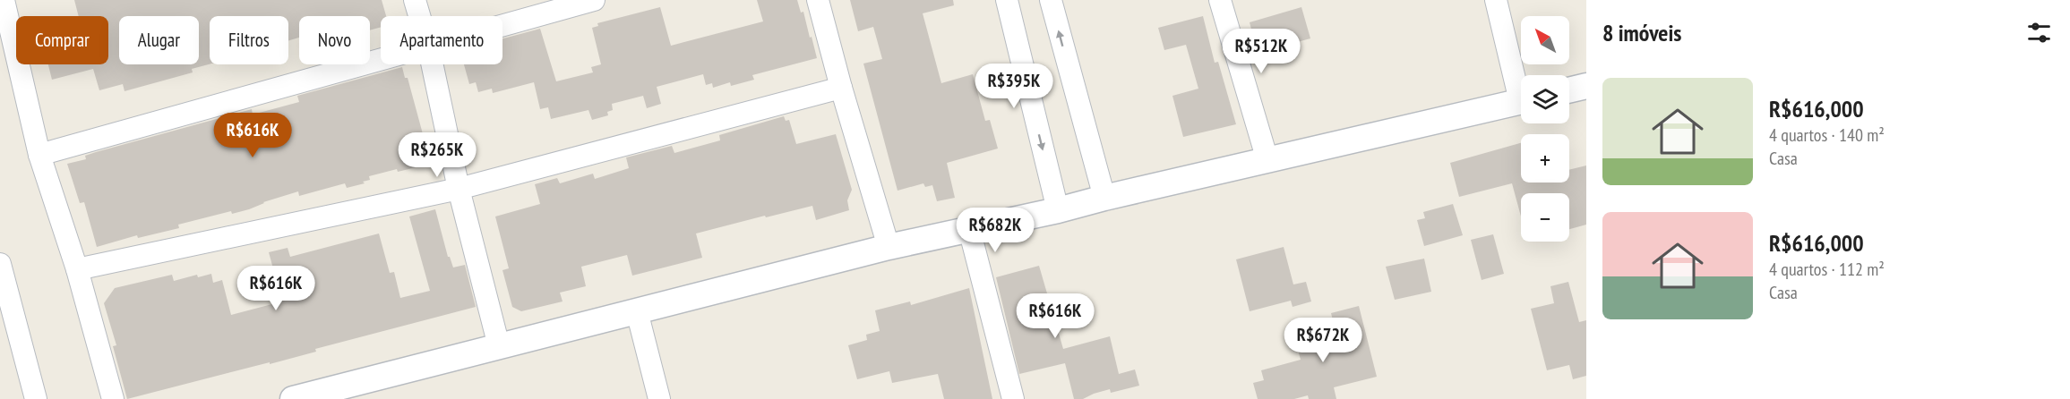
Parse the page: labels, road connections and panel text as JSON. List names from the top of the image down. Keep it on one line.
{"north":"top left","page":{"heading":"8 imóveis","map_buttons":["+","−"],"chip":["Comprar","Alugar","Filtros","Novo","Apartamento"],"price":["R$512K","R$395K","R$616K","R$265K","R$682K","R$616K","R$616K","R$672K"],"list":[{"name":"R$616,000","note":"4 quartos · 140 m² · Casa"},{"name":"R$616,000","note":"4 quartos · 112 m² · Casa"}]}}
